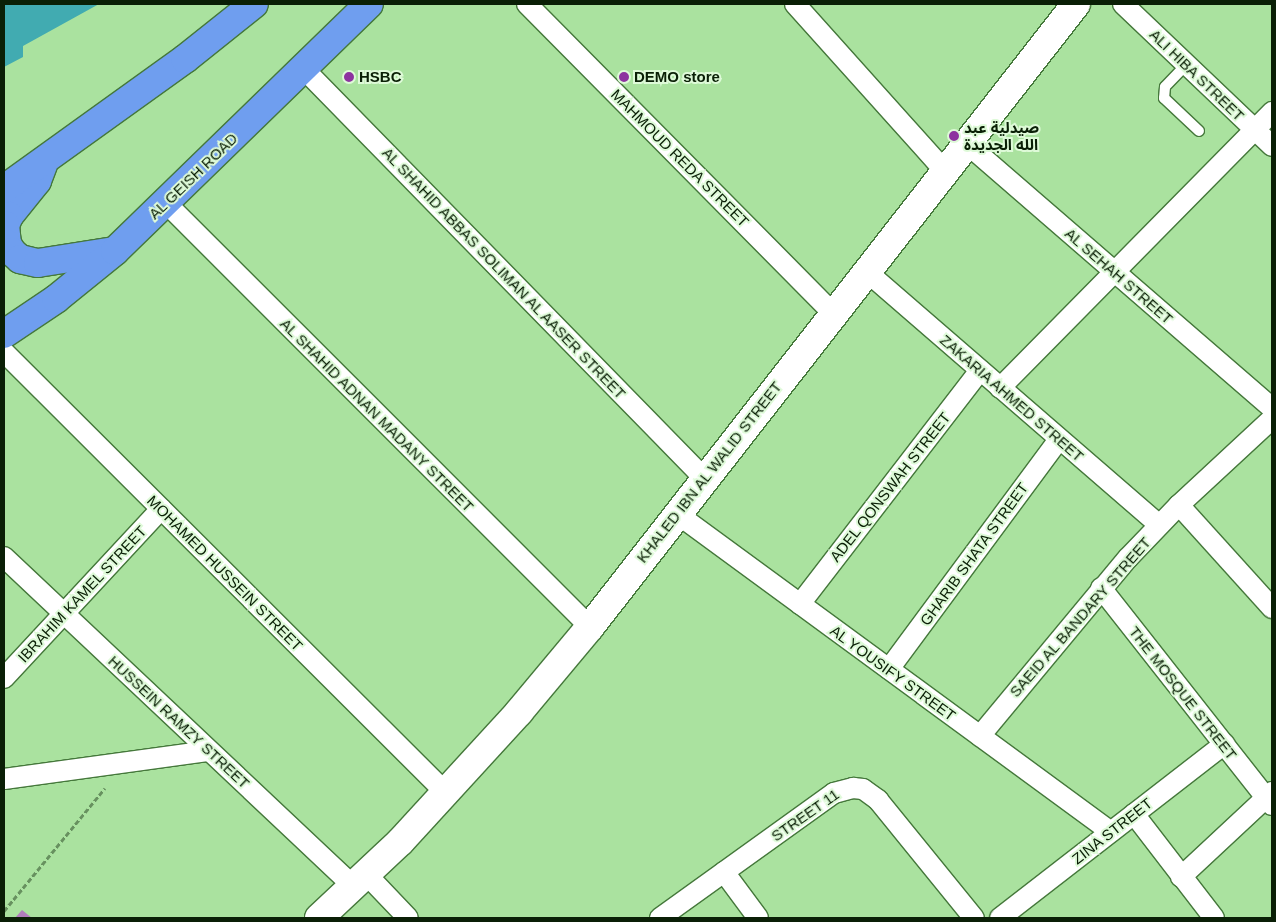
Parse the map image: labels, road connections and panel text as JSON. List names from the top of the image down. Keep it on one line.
{"streets":{"highway":["AL GEISH ROAD"],"street":["ALI HIBA STREET","MAHMOUD REDA STREET","AL SHAHID ABBAS SOLIMAN AL AASER STREET","AL SEHAH STREET","ZAKARIA AHMED STREET","AL SHAHID ADNAN MADANY STREET","KHALED IBN AL WALID STREET","ADEL QONSWAH STREET","GHARIB SHATA STREET","MOHAMED HUSSEIN STREET","IBRAHIM KAMEL STREET","SAEID AL BANDARY STREET","AL YOUSIFY STREET","THE MOSQUE STREET","HUSSEIN RAMZY STREET","STREET 11","ZINA STREET"]},"crossings":[["MAHMOUD REDA STREET","KHALED IBN AL WALID STREET"],["AL GEISH ROAD","AL SHAHID ABBAS SOLIMAN AL AASER STREET"],["AL GEISH ROAD","AL SHAHID ADNAN MADANY STREET"],["AL SHAHID ABBAS SOLIMAN AL AASER STREET","KHALED IBN AL WALID STREET"],["AL SEHAH STREET","KHALED IBN AL WALID STREET"],["ZAKARIA AHMED STREET","KHALED IBN AL WALID STREET"],["ZAKARIA AHMED STREET","ADEL QONSWAH STREET"],["ZAKARIA AHMED STREET","GHARIB SHATA STREET"],["ZAKARIA AHMED STREET","SAEID AL BANDARY STREET"],["AL SHAHID ADNAN MADANY STREET","KHALED IBN AL WALID STREET"],["KHALED IBN AL WALID STREET","MOHAMED HUSSEIN STREET"],["KHALED IBN AL WALID STREET","AL YOUSIFY STREET"],["KHALED IBN AL WALID STREET","HUSSEIN RAMZY STREET"],["ADEL QONSWAH STREET","AL YOUSIFY STREET"],["GHARIB SHATA STREET","AL YOUSIFY STREET"],["MOHAMED HUSSEIN STREET","IBRAHIM KAMEL STREET"],["IBRAHIM KAMEL STREET","HUSSEIN RAMZY STREET"],["SAEID AL BANDARY STREET","AL YOUSIFY STREET"],["SAEID AL BANDARY STREET","THE MOSQUE STREET"],["AL YOUSIFY STREET","ZINA STREET"],["THE MOSQUE STREET","ZINA STREET"]],"places":["HSBC","DEMO store","صيدلية عبد الله الجديدة"]}
